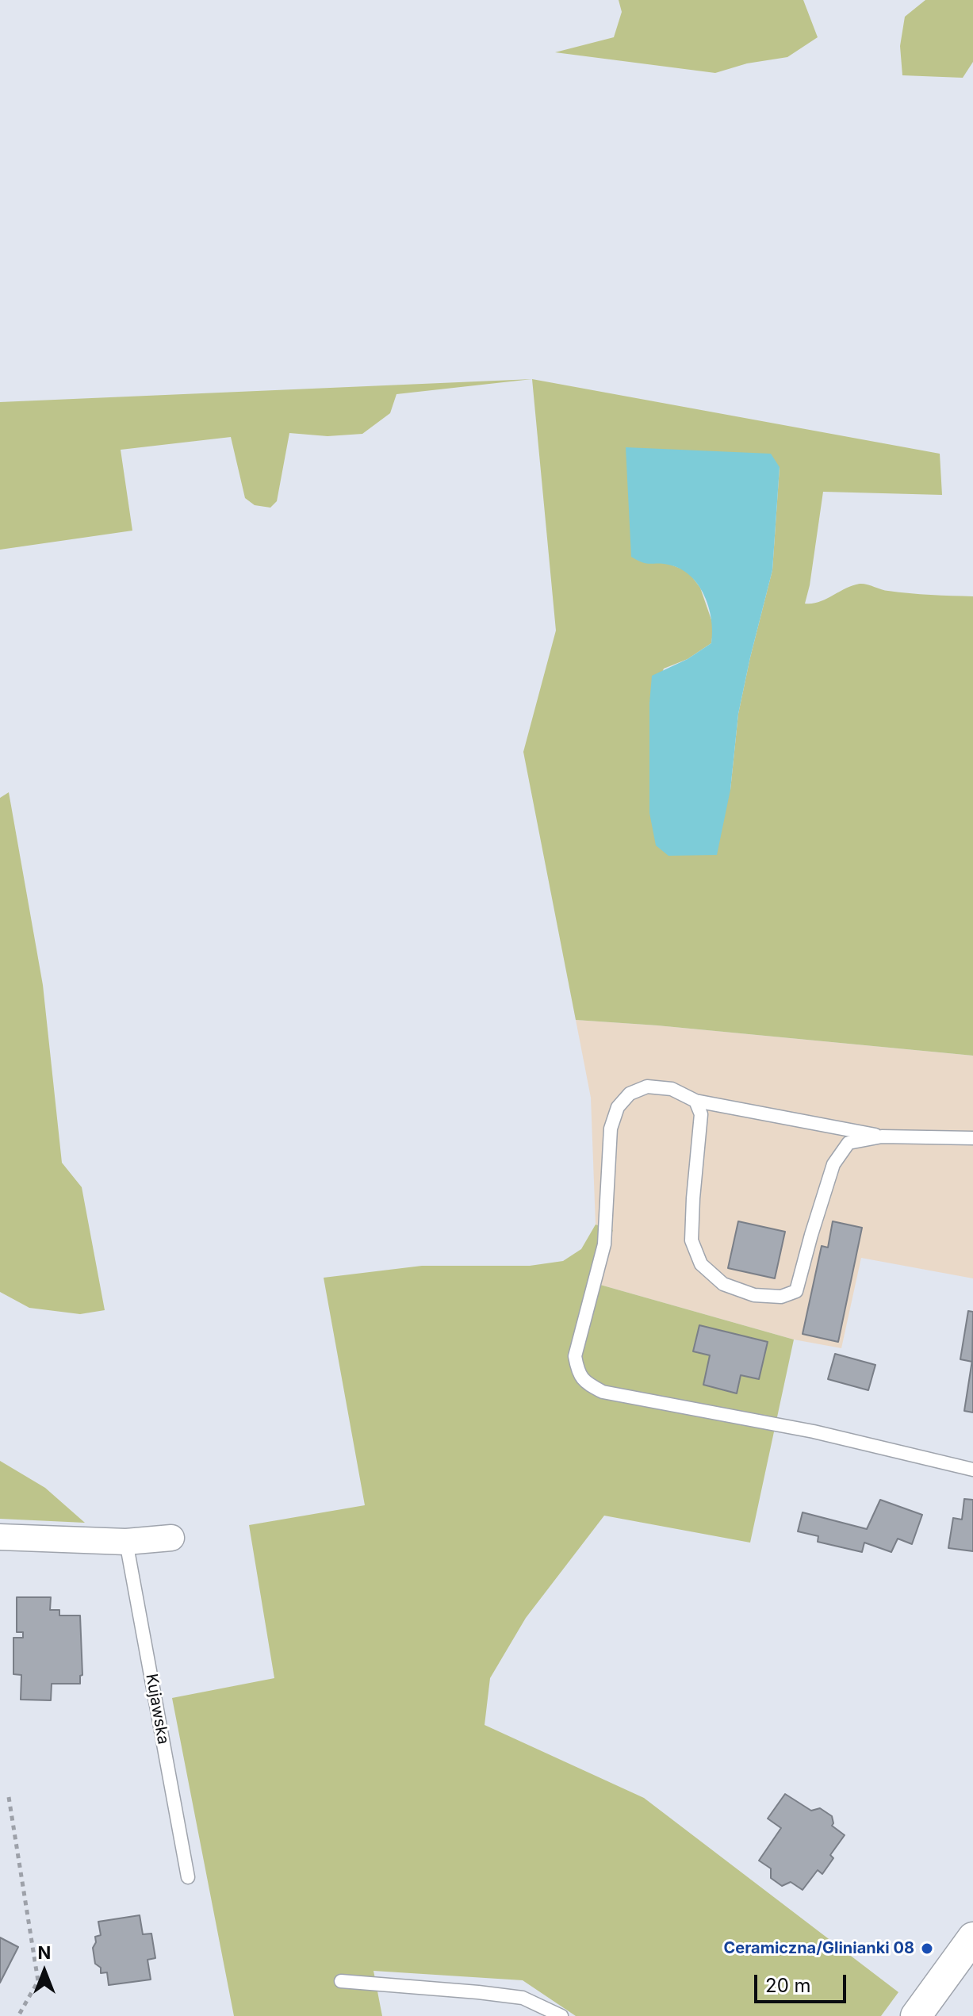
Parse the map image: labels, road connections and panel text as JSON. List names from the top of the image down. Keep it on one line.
{"streets":{"lane":["Kujawska"]},"places":["Ceramiczna/Glinianki 08"],"scale_bar":"20 m","north":"top"}
